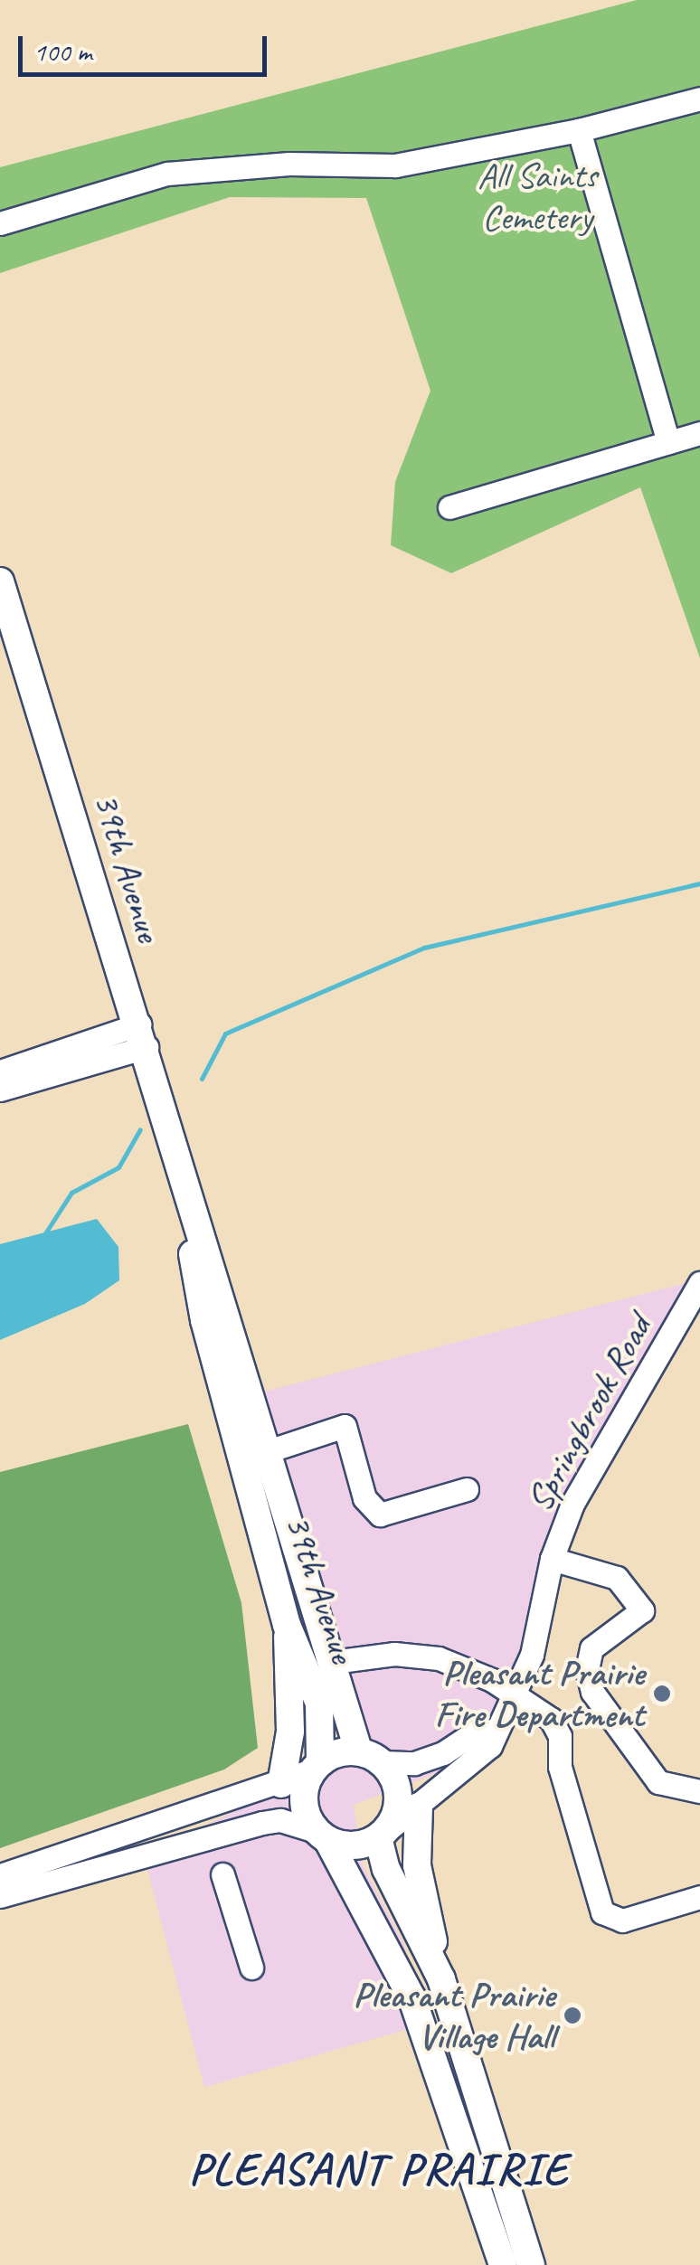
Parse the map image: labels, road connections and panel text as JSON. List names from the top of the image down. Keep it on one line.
{"streets":{"main road":["39th Avenue"],"street":["Springbrook Road"]},"crossings":[["39th Avenue","Springbrook Road"]],"districts":["PLEASANT PRAIRIE"],"parks":["All Saints Cemetery"],"places":["Pleasant Prairie Fire Department","Pleasant Prairie Village Hall"],"scale_bar":"100 m"}
